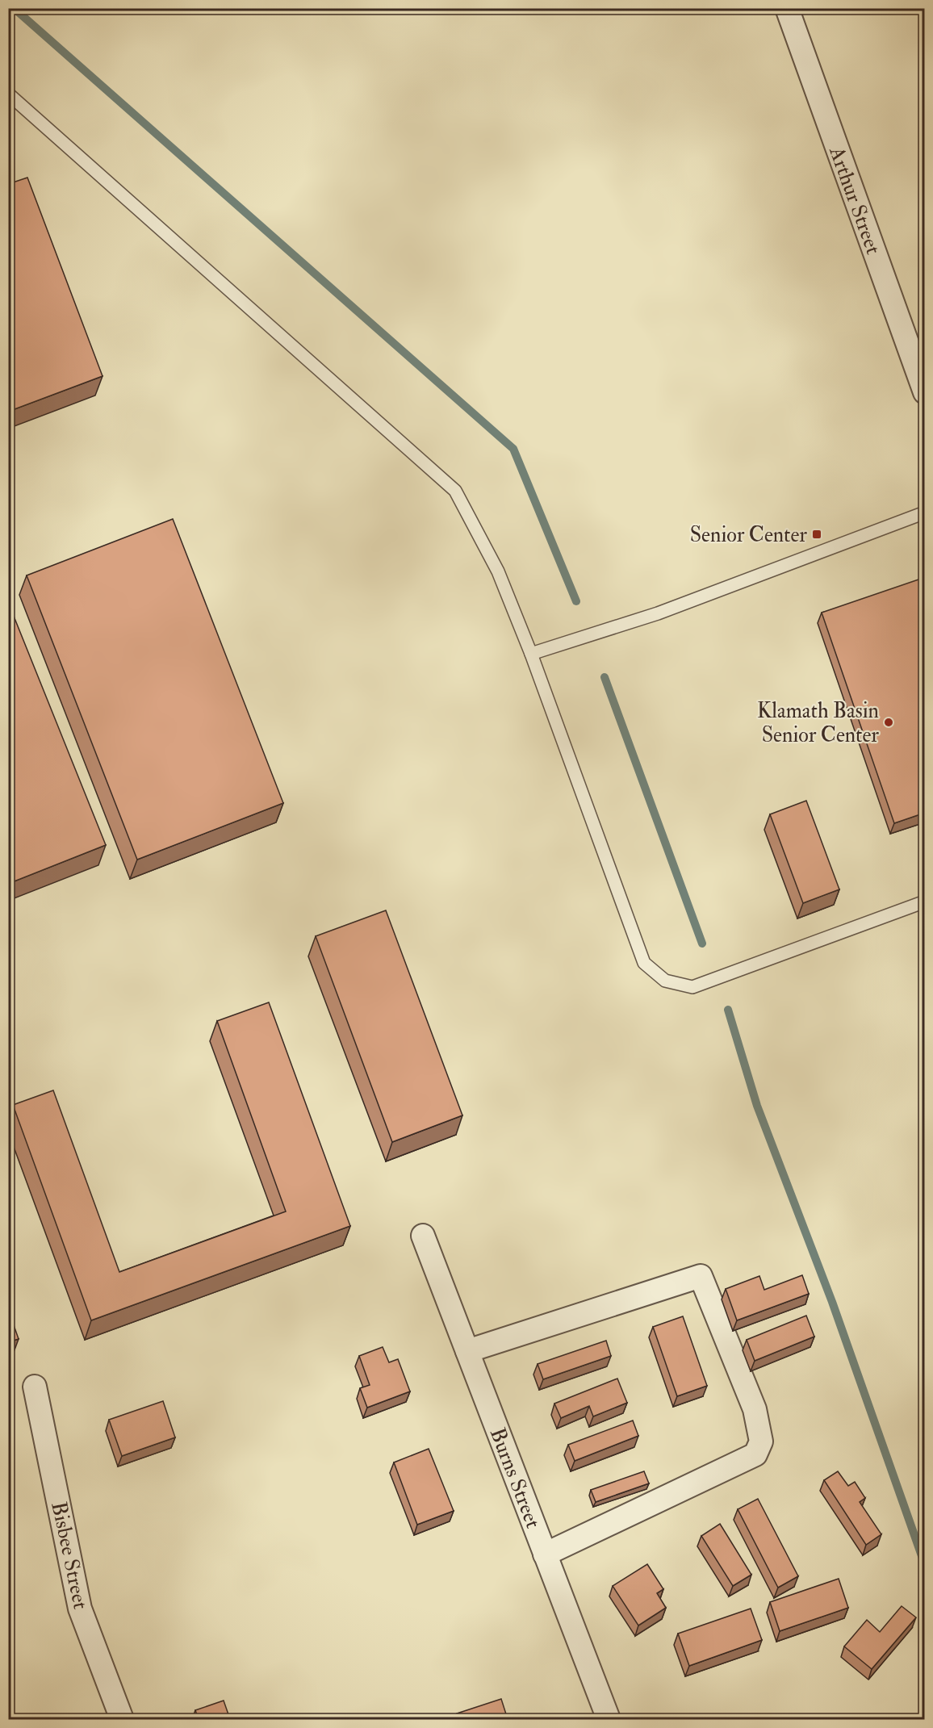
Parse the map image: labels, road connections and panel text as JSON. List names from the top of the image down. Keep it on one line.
{"streets":{"street":["Arthur Street","Burns Street","Bisbee Street"]},"places":{"transit":["Senior Center"],"other":["Klamath Basin Senior Center"]}}
